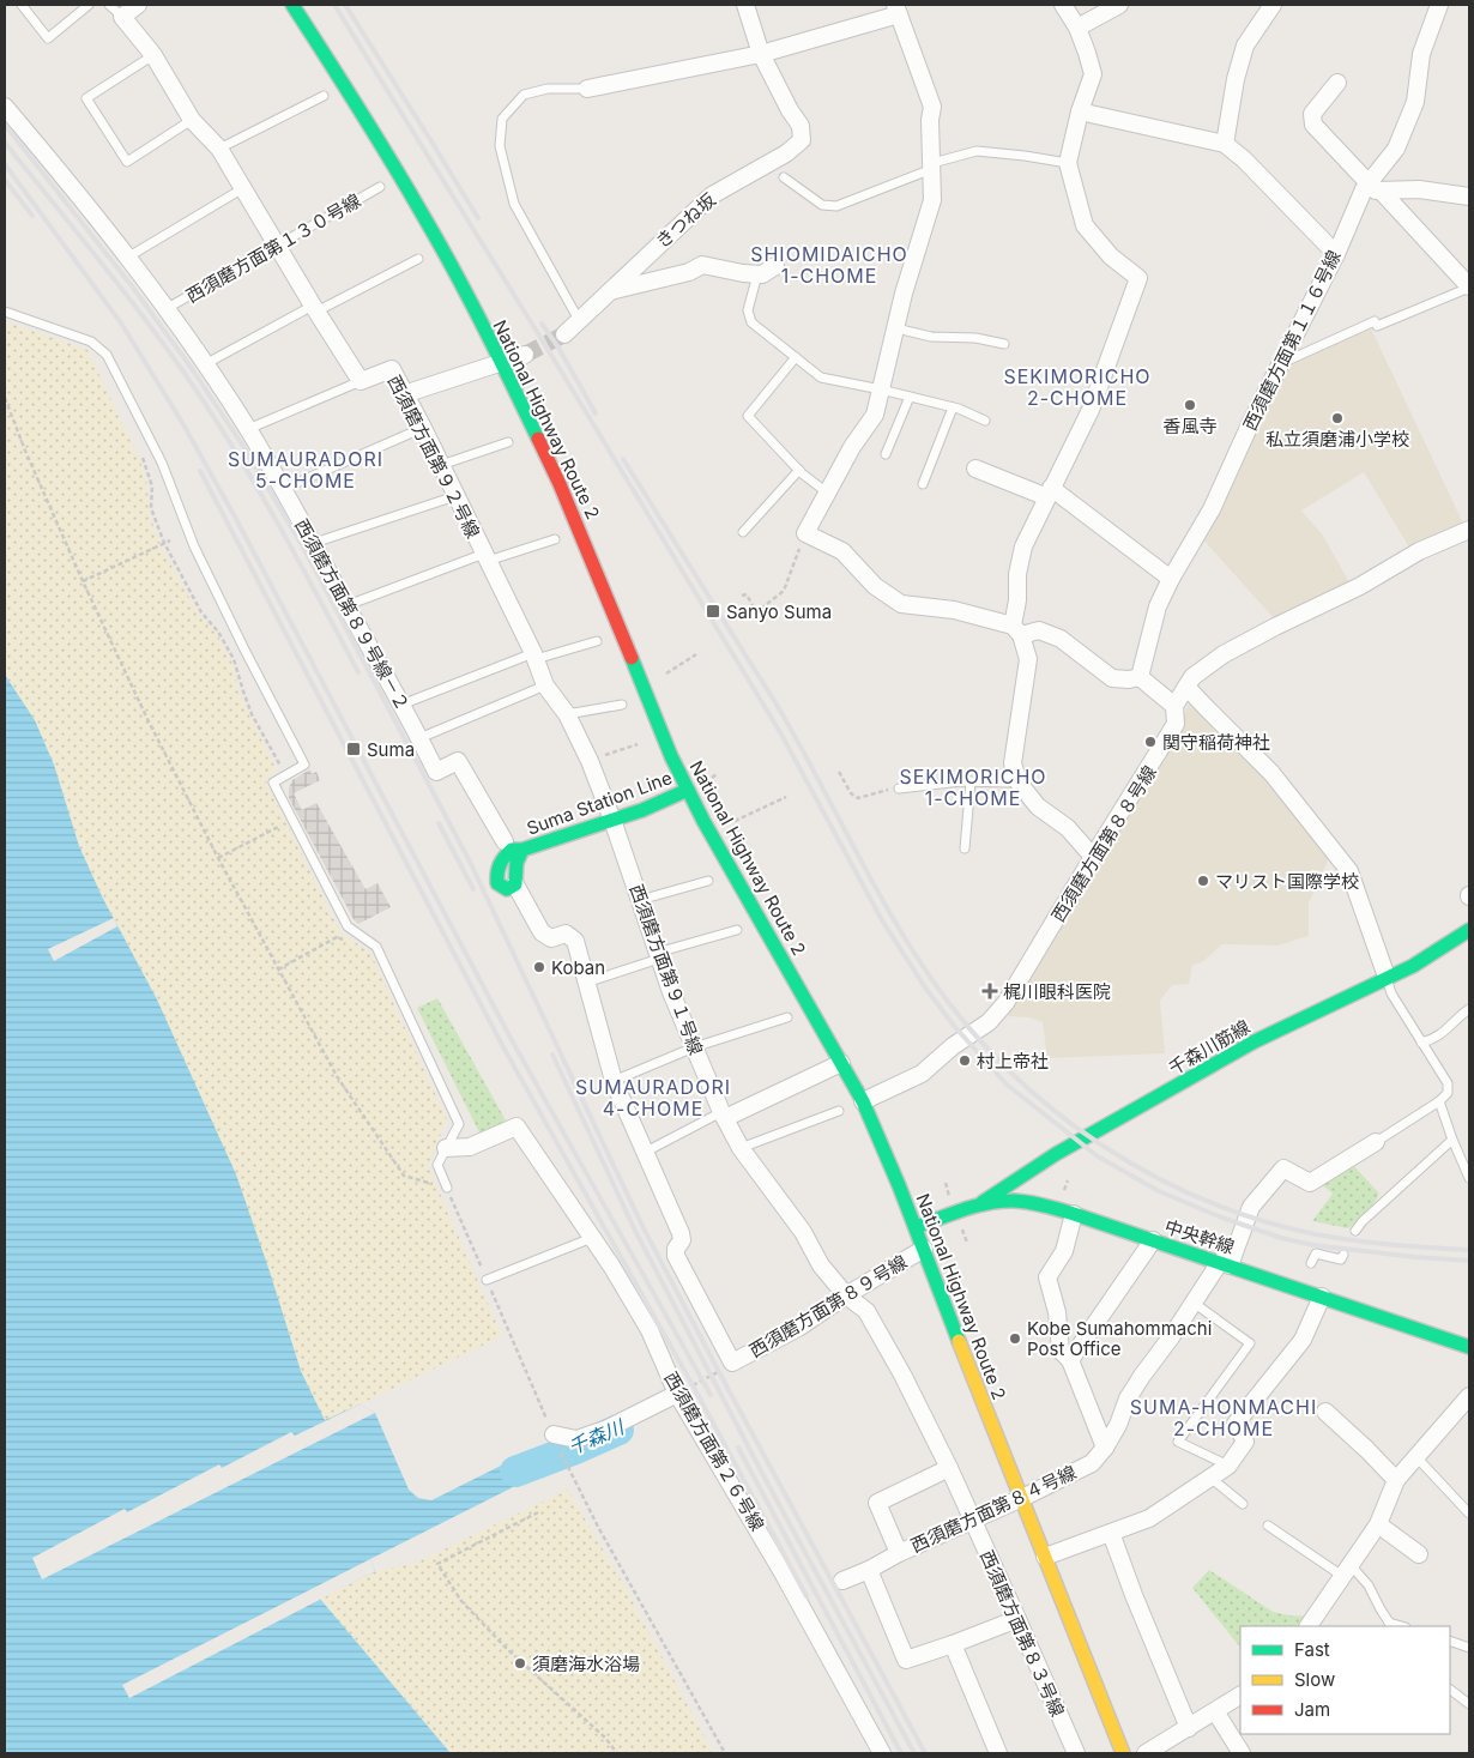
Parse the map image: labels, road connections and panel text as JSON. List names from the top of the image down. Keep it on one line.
{"streets":{"main road":["National Highway Route 2","Suma Station Line","千森川筋線","中央幹線"],"street":["きつね坂","西須磨方面第１１６号線","西須磨方面第９２号線","西須磨方面第８９号線－２","西須磨方面第８８号線","西須磨方面第９１号線","西須磨方面第８９号線","西須磨方面第２６号線","西須磨方面第８４号線","西須磨方面第８３号線"],"lane":["西須磨方面第１３０号線"]},"crossings":[["西須磨方面第１３０号線","西須磨方面第９２号線"],["西須磨方面第１３０号線","西須磨方面第８９号線－２"],["National Highway Route 2","Suma Station Line"],["National Highway Route 2","西須磨方面第８８号線"],["National Highway Route 2","中央幹線"],["National Highway Route 2","西須磨方面第８９号線"],["National Highway Route 2","西須磨方面第８４号線"],["西須磨方面第９２号線","Suma Station Line"],["西須磨方面第９２号線","西須磨方面第９１号線"],["Suma Station Line","西須磨方面第９１号線"],["西須磨方面第９１号線","西須磨方面第８９号線"],["西須磨方面第９１号線","西須磨方面第８３号線"],["千森川筋線","中央幹線"],["中央幹線","西須磨方面第８４号線"],["西須磨方面第８９号線","西須磨方面第８３号線"],["西須磨方面第８４号線","西須磨方面第８３号線"]],"districts":["SHIOMIDAICHO 1-CHOME","SEKIMORICHO 2-CHOME","SUMAURADORI 5-CHOME","SEKIMORICHO 1-CHOME","SUMAURADORI 4-CHOME","SUMA-HONMACHI 2-CHOME"],"water":["千森川"],"places":{"other":["香風寺","私立須磨浦小学校","関守稲荷神社","マリスト国際学校","Koban","村上帝社","Kobe Sumahommachi Post Office","須磨海水浴場"],"transit":["Sanyo Suma","Suma"],"health":["梶川眼科医院"]},"legend":["Fast","Slow","Jam"]}
